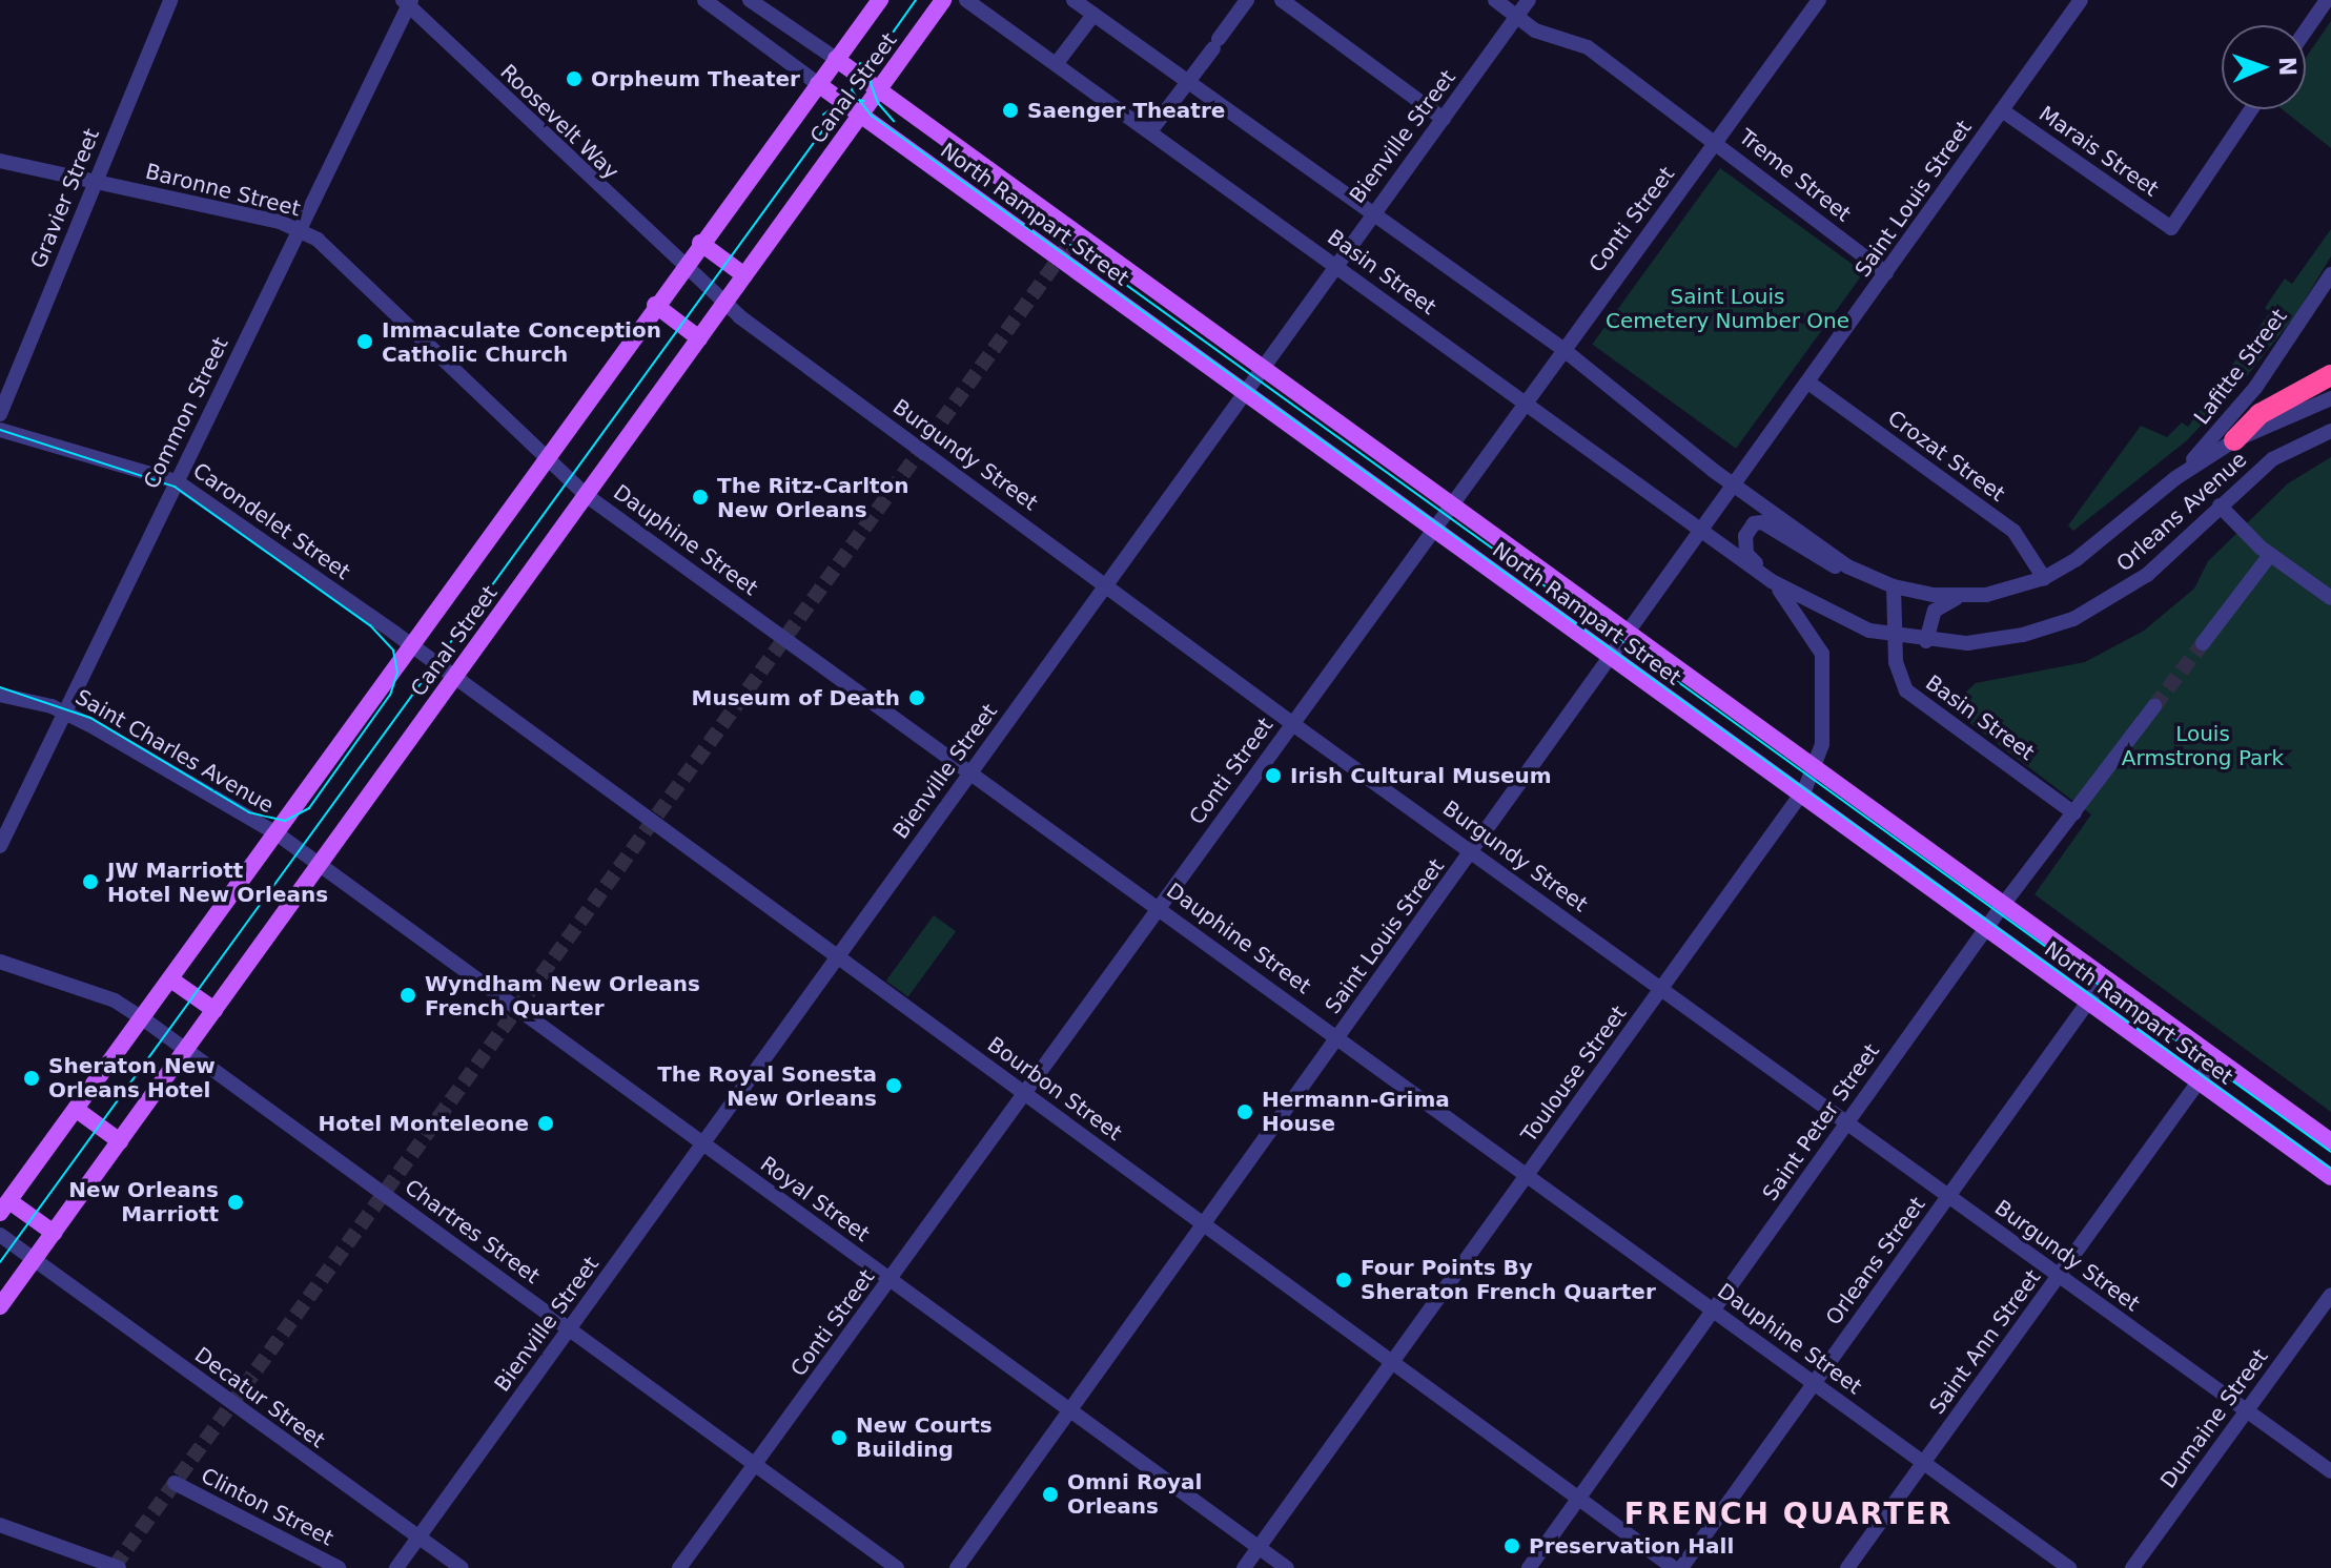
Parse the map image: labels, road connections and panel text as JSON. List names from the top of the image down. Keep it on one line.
{"streets":{"main road":["Canal Street","North Rampart Street"],"street":["Roosevelt Way","Bienville Street","Marais Street","Treme Street","Baronne Street","Gravier Street","Saint Louis Street","Conti Street","Basin Street","Lafitte Street","Common Street","Burgundy Street","Crozat Street","Orleans Avenue","Carondelet Street","Dauphine Street","Saint Charles Avenue","Toulouse Street","Bourbon Street","Saint Peter Street","Royal Street","Chartres Street","Orleans Street","Saint Ann Street","Decatur Street","Dumaine Street","Clinton Street"]},"crossings":[["Canal Street","Roosevelt Way"],["Canal Street","Baronne Street"],["Canal Street","North Rampart Street"],["Canal Street","Burgundy Street"],["Canal Street","Carondelet Street"],["Canal Street","Dauphine Street"],["Canal Street","Saint Charles Avenue"],["Canal Street","Bourbon Street"],["Canal Street","Royal Street"],["Canal Street","Chartres Street"],["Canal Street","Decatur Street"],["Roosevelt Way","Common Street"],["Roosevelt Way","Burgundy Street"],["Bienville Street","Treme Street"],["Bienville Street","North Rampart Street"],["Bienville Street","Basin Street"],["Bienville Street","Burgundy Street"],["Bienville Street","Dauphine Street"],["Bienville Street","Bourbon Street"],["Bienville Street","Royal Street"],["Bienville Street","Chartres Street"],["Bienville Street","Decatur Street"],["Marais Street","Saint Louis Street"],["Treme Street","Saint Louis Street"],["Treme Street","Conti Street"],["Baronne Street","Gravier Street"],["Baronne Street","Common Street"],["Baronne Street","Dauphine Street"],["Saint Louis Street","North Rampart Street"],["Saint Louis Street","Basin Street"],["Saint Louis Street","Burgundy Street"],["Saint Louis Street","Crozat Street"],["Saint Louis Street","Dauphine Street"],["Saint Louis Street","Bourbon Street"],["Saint Louis Street","Royal Street"],["North Rampart Street","Conti Street"],["North Rampart Street","Toulouse Street"],["North Rampart Street","Saint Peter Street"],["North Rampart Street","Orleans Street"],["North Rampart Street","Saint Ann Street"],["Conti Street","Basin Street"],["Conti Street","Burgundy Street"],["Conti Street","Dauphine Street"],["Conti Street","Bourbon Street"],["Conti Street","Royal Street"],["Conti Street","Chartres Street"],["Basin Street","Orleans Avenue"],["Basin Street","Toulouse Street"],["Basin Street","Saint Peter Street"],["Lafitte Street","Orleans Avenue"],["Common Street","Carondelet Street"],["Common Street","Saint Charles Avenue"],["Burgundy Street","Toulouse Street"],["Burgundy Street","Saint Peter Street"],["Burgundy Street","Orleans Street"],["Burgundy Street","Saint Ann Street"],["Burgundy Street","Dumaine Street"],["Crozat Street","Orleans Avenue"],["Orleans Avenue","Toulouse Street"],["Carondelet Street","Bourbon Street"],["Dauphine Street","Toulouse Street"],["Dauphine Street","Saint Peter Street"],["Dauphine Street","Orleans Street"],["Dauphine Street","Saint Ann Street"],["Saint Charles Avenue","Royal Street"],["Toulouse Street","Bourbon Street"],["Toulouse Street","Royal Street"],["Bourbon Street","Saint Peter Street"]],"districts":["FRENCH QUARTER"],"parks":["Saint Louis Cemetery Number One","Louis Armstrong Park"],"places":["Orpheum Theater","Saenger Theatre","Immaculate Conception Catholic Church","The Ritz-Carlton New Orleans","Museum of Death","Irish Cultural Museum","JW Marriott Hotel New Orleans","Wyndham New Orleans French Quarter","Sheraton New Orleans Hotel","The Royal Sonesta New Orleans","Hermann-Grima House","Hotel Monteleone","New Orleans Marriott","Four Points By Sheraton French Quarter","New Courts Building","Omni Royal Orleans","Preservation Hall"],"north":"right"}
